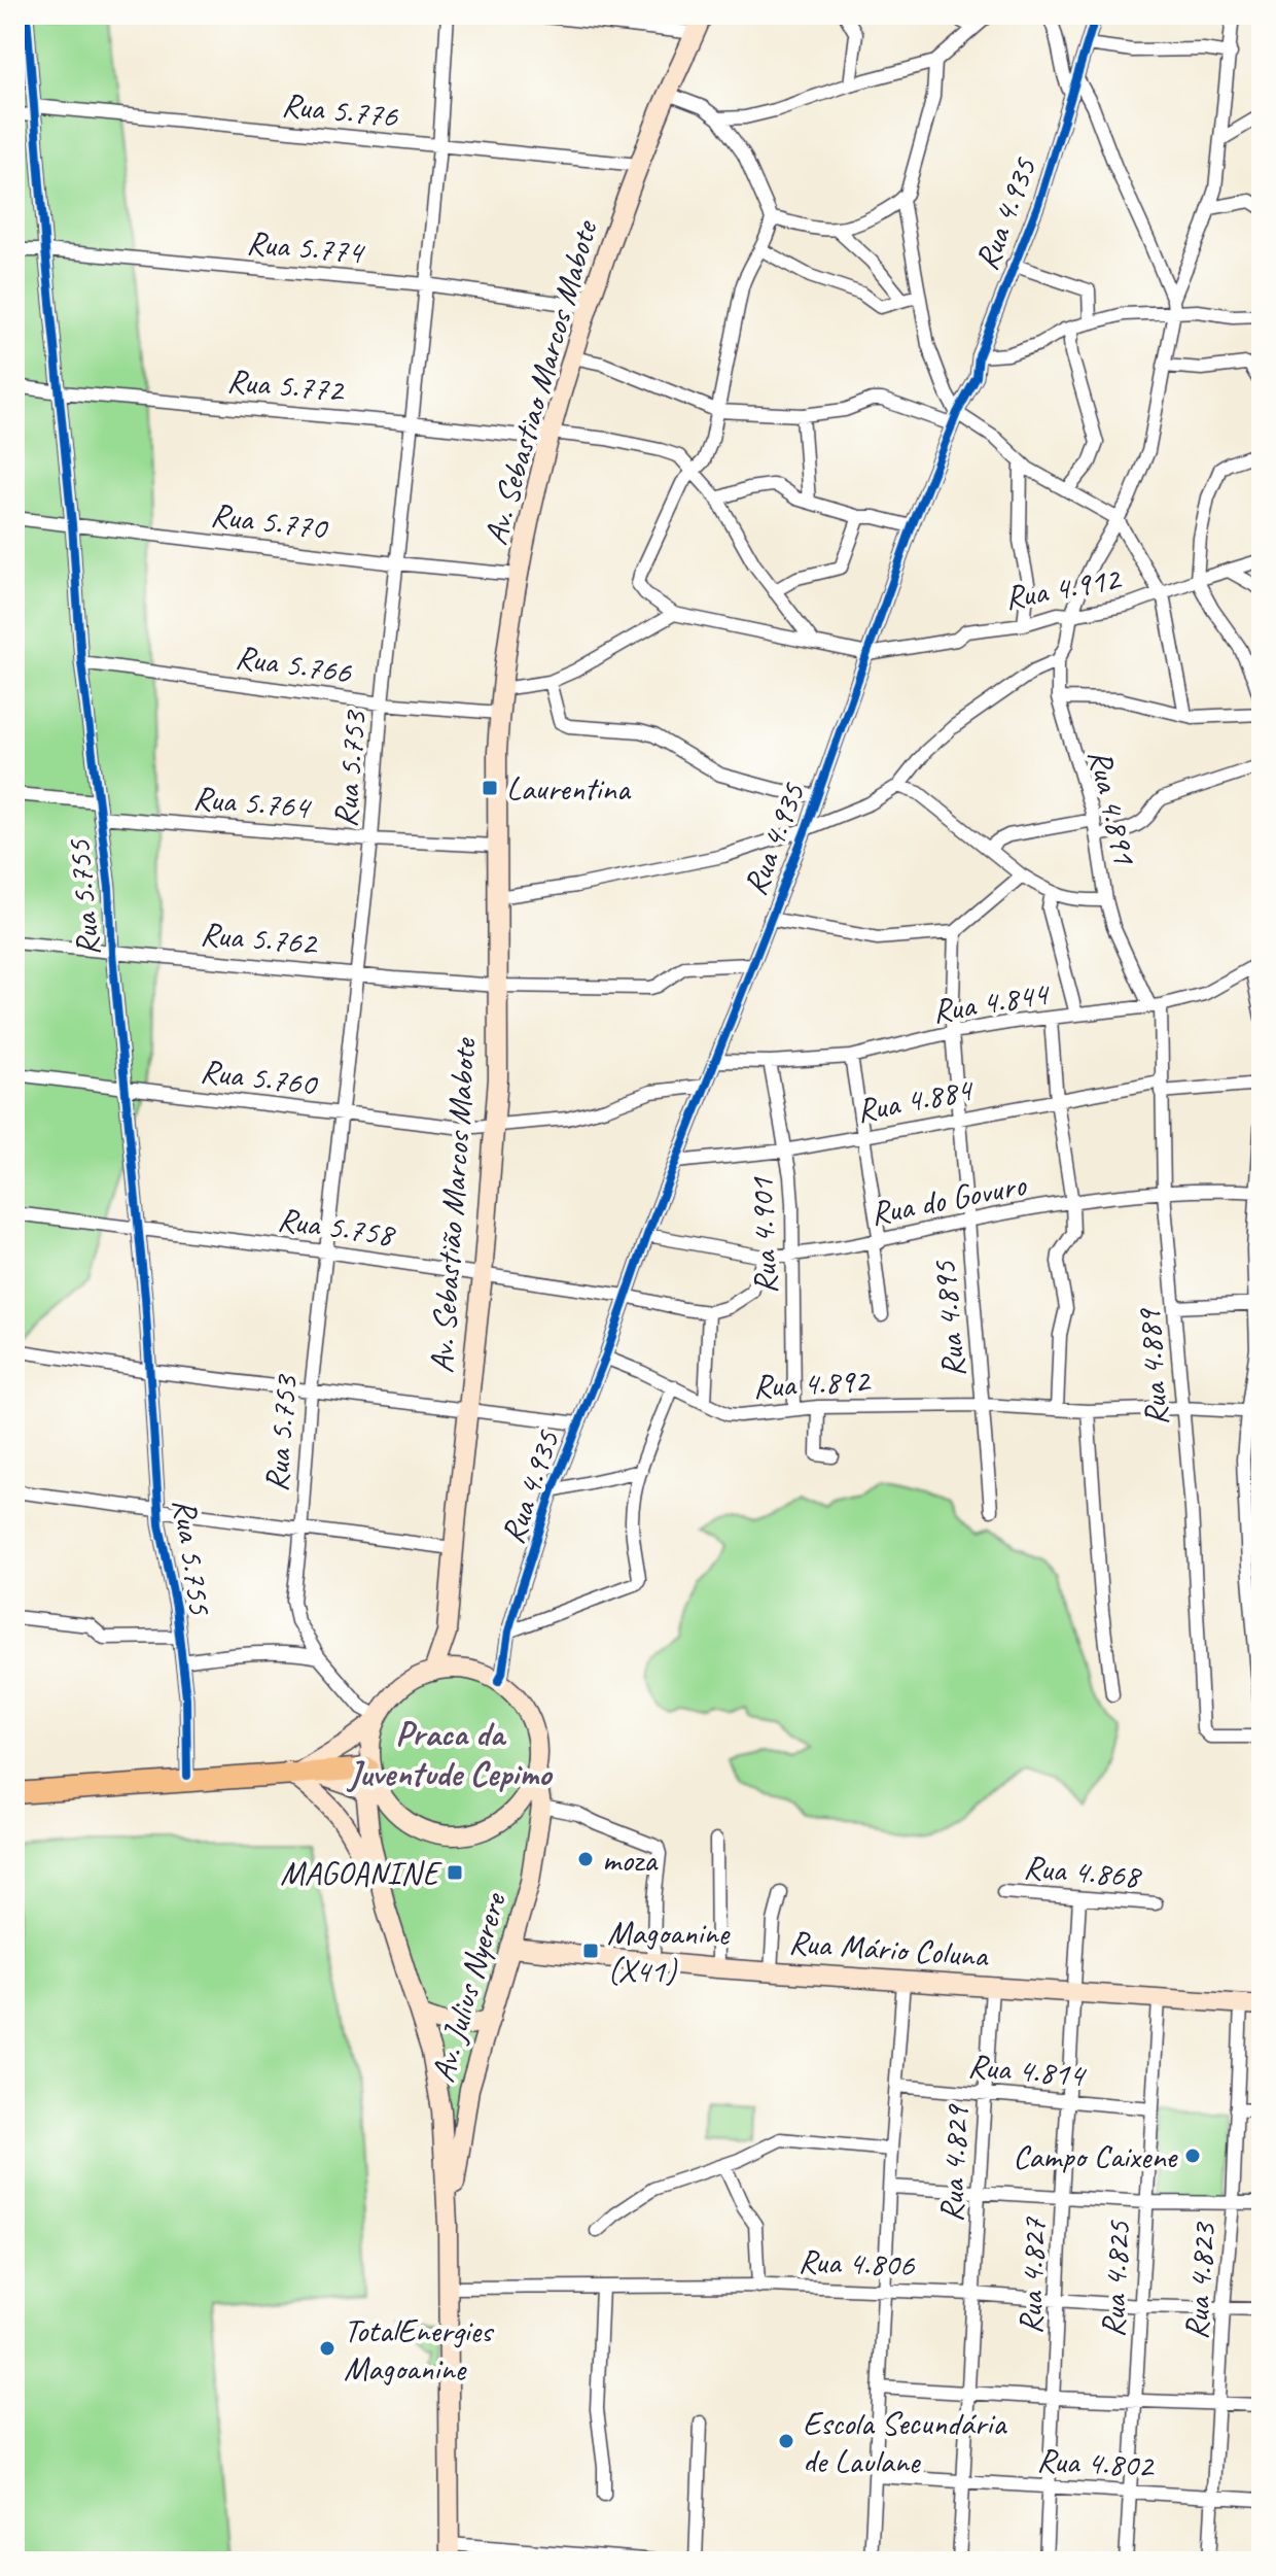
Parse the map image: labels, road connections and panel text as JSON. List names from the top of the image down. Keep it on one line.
{"streets":{"main road":["Av. Sebastiao Marcos Mabote","Av. Sebastião Marcos Mabote","Rua Mário Coluna","Av. Julius Nyerere"],"street":["Rua 5.776","Rua 4.935","Rua 5.774","Rua 5.772","Rua 5.770","Rua 4.912","Rua 5.766","Rua 5.753","Rua 5.764","Rua 4.891","Rua 5.755","Rua 5.762","Rua 4.844","Rua 5.760","Rua 4.884","Rua do Govuro","Rua 5.758","Rua 4.901","Rua 4.895","Rua 4.889","Rua 4.892","Rua 4.868","Rua 4.814","Rua 4.829","Rua 4.806","Rua 4.827","Rua 4.825","Rua 4.823","Rua 4.802"]},"crossings":[["Rua 5.776","Av. Sebastiao Marcos Mabote"],["Rua 5.776","Rua 5.753"],["Rua 5.776","Rua 5.755"],["Rua 4.935","Rua 4.912"],["Rua 4.935","Rua 5.753"],["Rua 4.935","Rua 5.762"],["Rua 4.935","Rua 4.844"],["Rua 4.935","Rua 5.760"],["Rua 4.935","Rua 4.884"],["Rua 4.935","Rua do Govuro"],["Rua 4.935","Av. Sebastião Marcos Mabote"],["Rua 4.935","Rua 5.758"],["Rua 4.935","Rua 4.892"],["Rua 4.935","Av. Julius Nyerere"],["Rua 5.774","Av. Sebastiao Marcos Mabote"],["Rua 5.774","Rua 5.753"],["Rua 5.774","Rua 5.755"],["Av. Sebastiao Marcos Mabote","Rua 5.772"],["Av. Sebastiao Marcos Mabote","Rua 5.770"],["Av. Sebastiao Marcos Mabote","Rua 5.766"],["Av. Sebastiao Marcos Mabote","Av. Sebastião Marcos Mabote"],["Rua 5.772","Rua 5.753"],["Rua 5.772","Rua 5.755"],["Rua 5.770","Rua 5.753"],["Rua 5.770","Rua 5.755"],["Rua 4.912","Rua 4.891"],["Rua 5.766","Rua 5.753"],["Rua 5.766","Rua 5.755"],["Rua 5.753","Rua 5.764"],["Rua 5.753","Rua 5.762"],["Rua 5.753","Rua 5.760"],["Rua 5.753","Av. Sebastião Marcos Mabote"],["Rua 5.753","Rua 5.758"],["Rua 5.753","Av. Julius Nyerere"],["Rua 5.764","Rua 5.755"],["Rua 5.764","Av. Sebastião Marcos Mabote"],["Rua 4.891","Rua 4.844"],["Rua 4.891","Rua 4.889"],["Rua 5.755","Rua 5.762"],["Rua 5.755","Rua 5.760"],["Rua 5.755","Rua 5.758"],["Rua 5.762","Av. Sebastião Marcos Mabote"],["Rua 4.844","Rua 4.901"],["Rua 4.844","Rua 4.895"],["Rua 4.844","Rua 4.889"],["Rua 5.760","Av. Sebastião Marcos Mabote"],["Rua 4.884","Rua 4.901"],["Rua 4.884","Rua 4.895"],["Rua 4.884","Rua 4.889"],["Rua do Govuro","Rua 4.901"],["Rua do Govuro","Rua 4.895"],["Rua do Govuro","Rua 4.889"],["Av. Sebastião Marcos Mabote","Rua 5.758"],["Av. Sebastião Marcos Mabote","Av. Julius Nyerere"],["Rua 4.901","Rua 4.892"],["Rua 4.895","Rua 4.892"],["Rua 4.889","Rua 4.892"],["Rua 4.868","Rua 4.827"],["Rua Mário Coluna","Av. Julius Nyerere"],["Rua Mário Coluna","Rua 4.829"],["Rua Mário Coluna","Rua 4.827"],["Rua Mário Coluna","Rua 4.825"],["Rua Mário Coluna","Rua 4.823"],["Av. Julius Nyerere","Rua 4.806"],["Rua 4.814","Rua 4.829"],["Rua 4.814","Rua 4.827"],["Rua 4.814","Rua 4.825"],["Rua 4.829","Rua 4.806"],["Rua 4.829","Rua 4.802"],["Rua 4.806","Rua 4.827"],["Rua 4.806","Rua 4.825"],["Rua 4.806","Rua 4.823"],["Rua 4.827","Rua 4.802"],["Rua 4.825","Rua 4.802"],["Rua 4.823","Rua 4.802"]],"districts":["Praca da Juventude Cepimo"],"places":{"transit":["Laurentina","MAGOANINE","Magoanine (X41)"],"other":["moza","Campo Caixene","TotalEnergies Magoanine","Escola Secundária de Laulane"]}}
